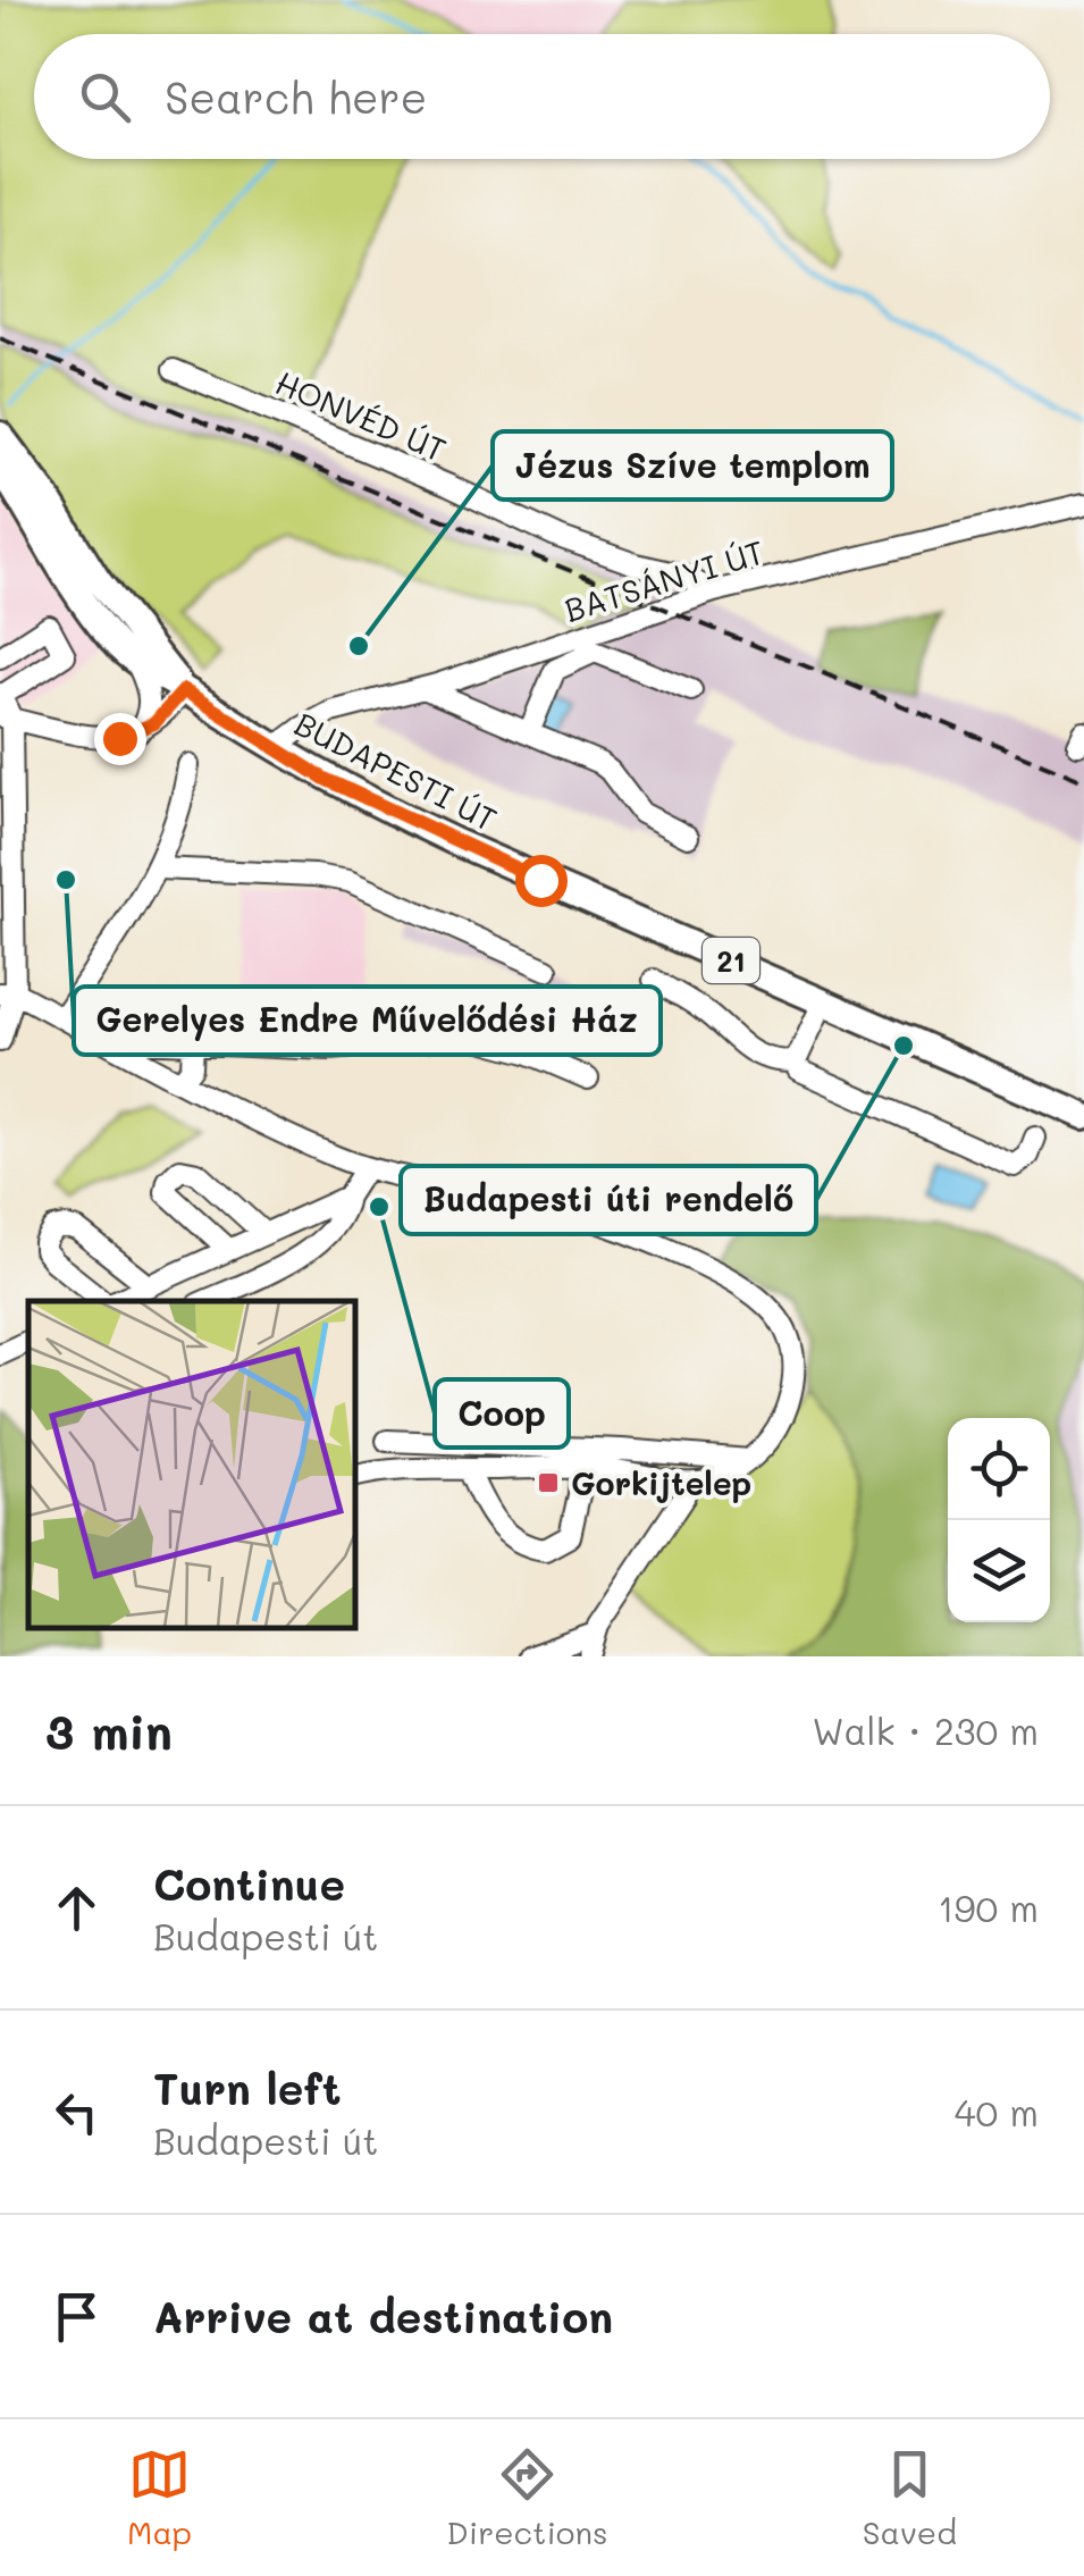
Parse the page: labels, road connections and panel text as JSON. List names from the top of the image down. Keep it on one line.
{"streets":{"main road":["BUDAPESTI ÚT","21"],"street":["HONVÉD ÚT","BATSÁNYI ÚT"]},"crossings":[["HONVÉD ÚT","BATSÁNYI ÚT"],["BATSÁNYI ÚT","BUDAPESTI ÚT"],["BUDAPESTI ÚT","21"]],"places":{"other":["Jézus Szíve templom","Gerelyes Endre Művelődési Ház","Budapesti úti rendelő","Coop"],"transit":["Gorkijtelep"]},"page":{"search":"Search here","heading":["3 min","Walk · 230 m"],"list":[["Continue","Budapesti út","190 m"],["Turn left","Budapesti út","40 m"],"Arrive at destination"],"nav":["Map","Directions","Saved"]}}
